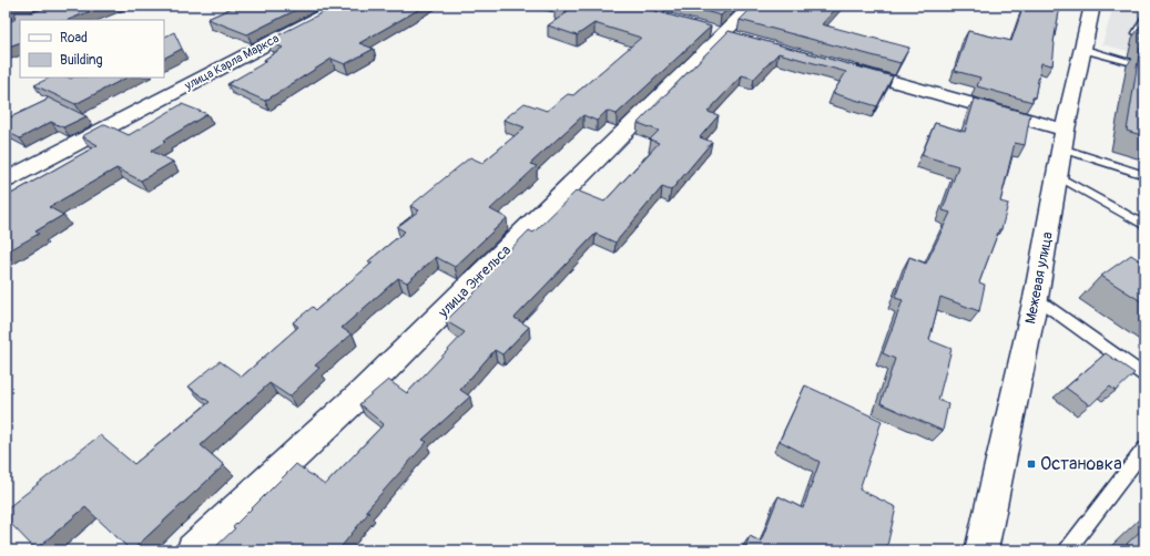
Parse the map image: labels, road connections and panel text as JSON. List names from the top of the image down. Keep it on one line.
{"streets":{"street":["улица Карла Маркса","Межевая улица","улица Энгельса"]},"places":{"transit":["Остановка"]},"legend":["Road","Building"]}
